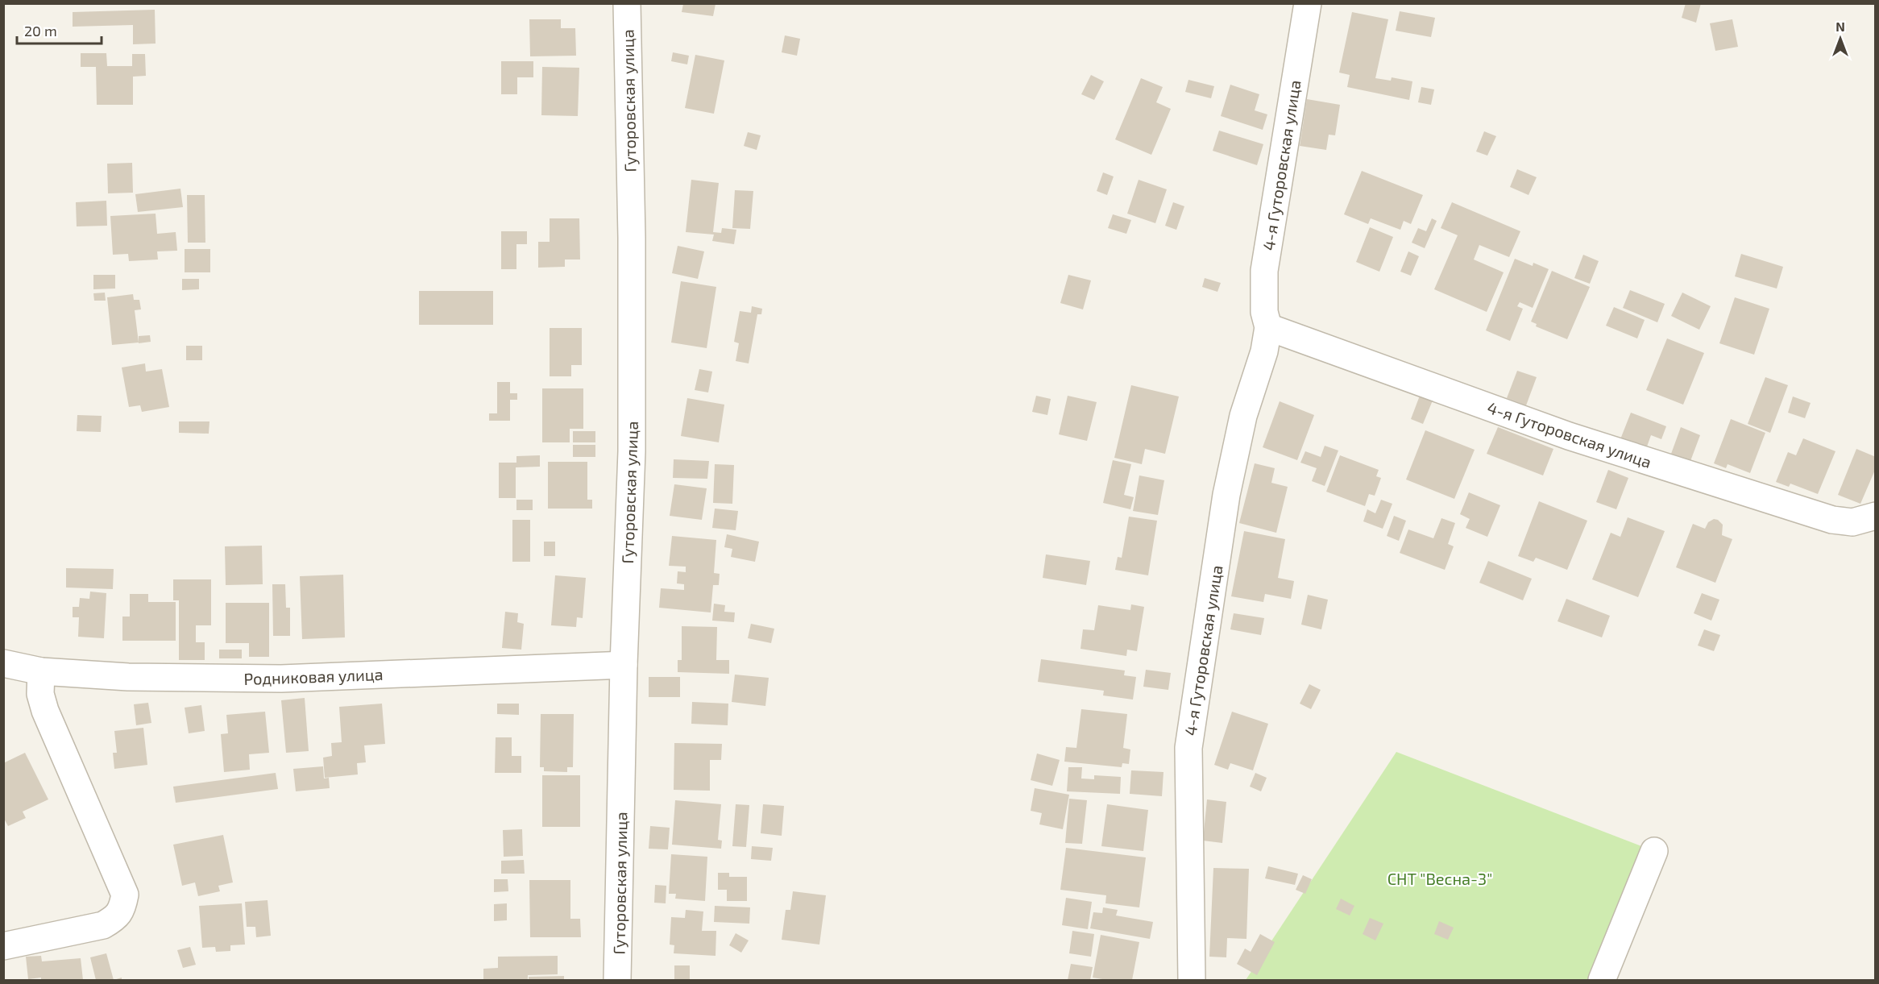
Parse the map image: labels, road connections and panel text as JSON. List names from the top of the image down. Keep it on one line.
{"streets":{"street":["Гуторовская улица","4-я Гуторовская улица","Родниковая улица"]},"crossings":[["Гуторовская улица","Родниковая улица"]],"parks":["СНТ \"Весна-3\""],"scale_bar":"20 m","north":"top"}
